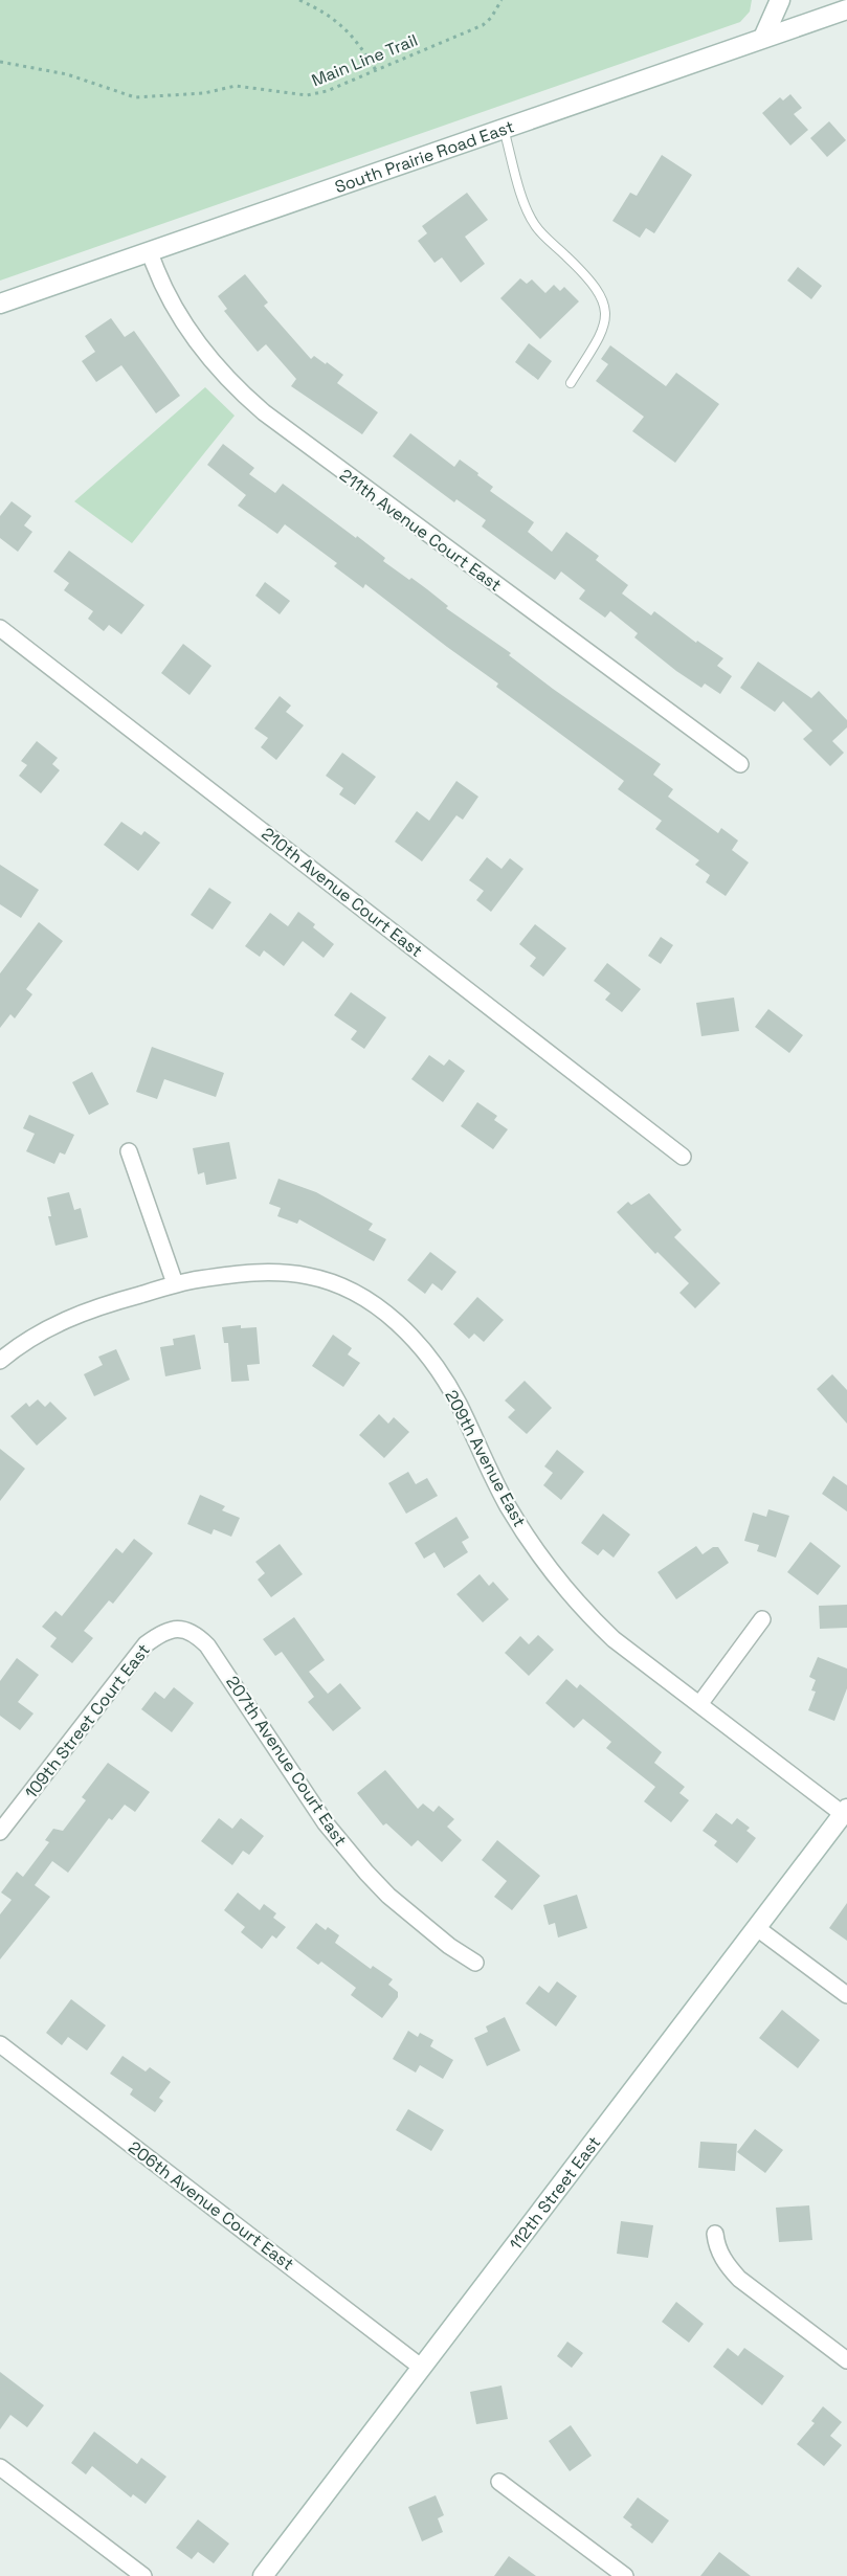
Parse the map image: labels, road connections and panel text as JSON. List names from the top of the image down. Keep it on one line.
{"streets":{"street":["South Prairie Road East","211th Avenue Court East","210th Avenue Court East","209th Avenue East","109th Street Court East","207th Avenue Court East","112th Street East","206th Avenue Court East"],"path":["Main Line Trail"]},"crossings":[["South Prairie Road East","211th Avenue Court East"],["209th Avenue East","112th Street East"],["109th Street Court East","207th Avenue Court East"],["112th Street East","206th Avenue Court East"]]}
